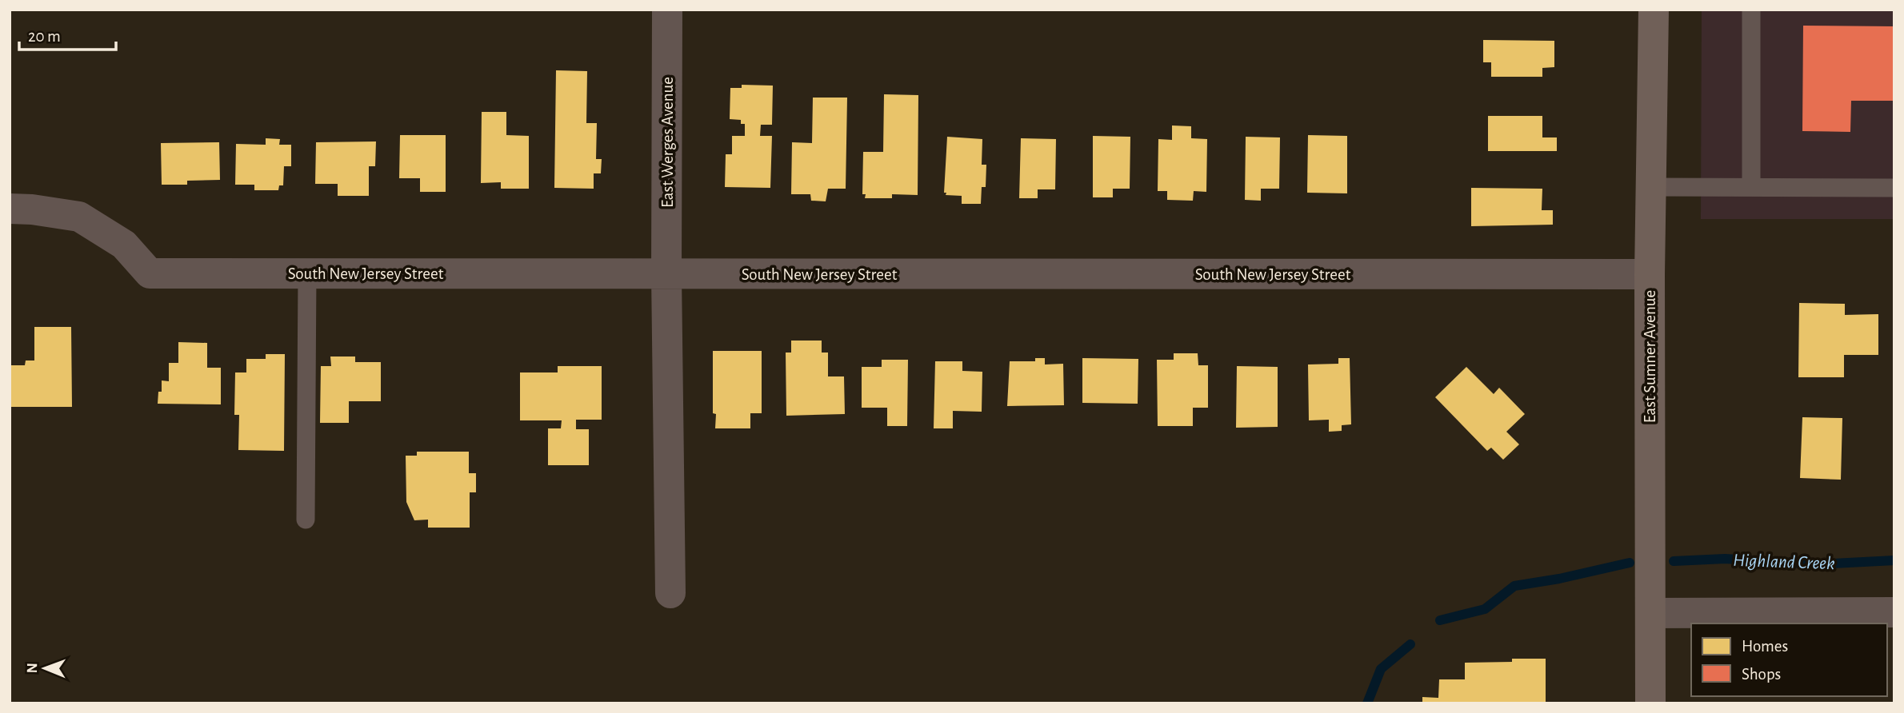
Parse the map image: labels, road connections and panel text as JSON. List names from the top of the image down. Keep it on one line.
{"streets":{"street":["East Werges Avenue","South New Jersey Street","East Sumner Avenue"]},"crossings":[["East Werges Avenue","South New Jersey Street"],["South New Jersey Street","East Sumner Avenue"]],"water":["Highland Creek"],"legend":["Homes","Shops"],"scale_bar":"20 m","north":"left"}
